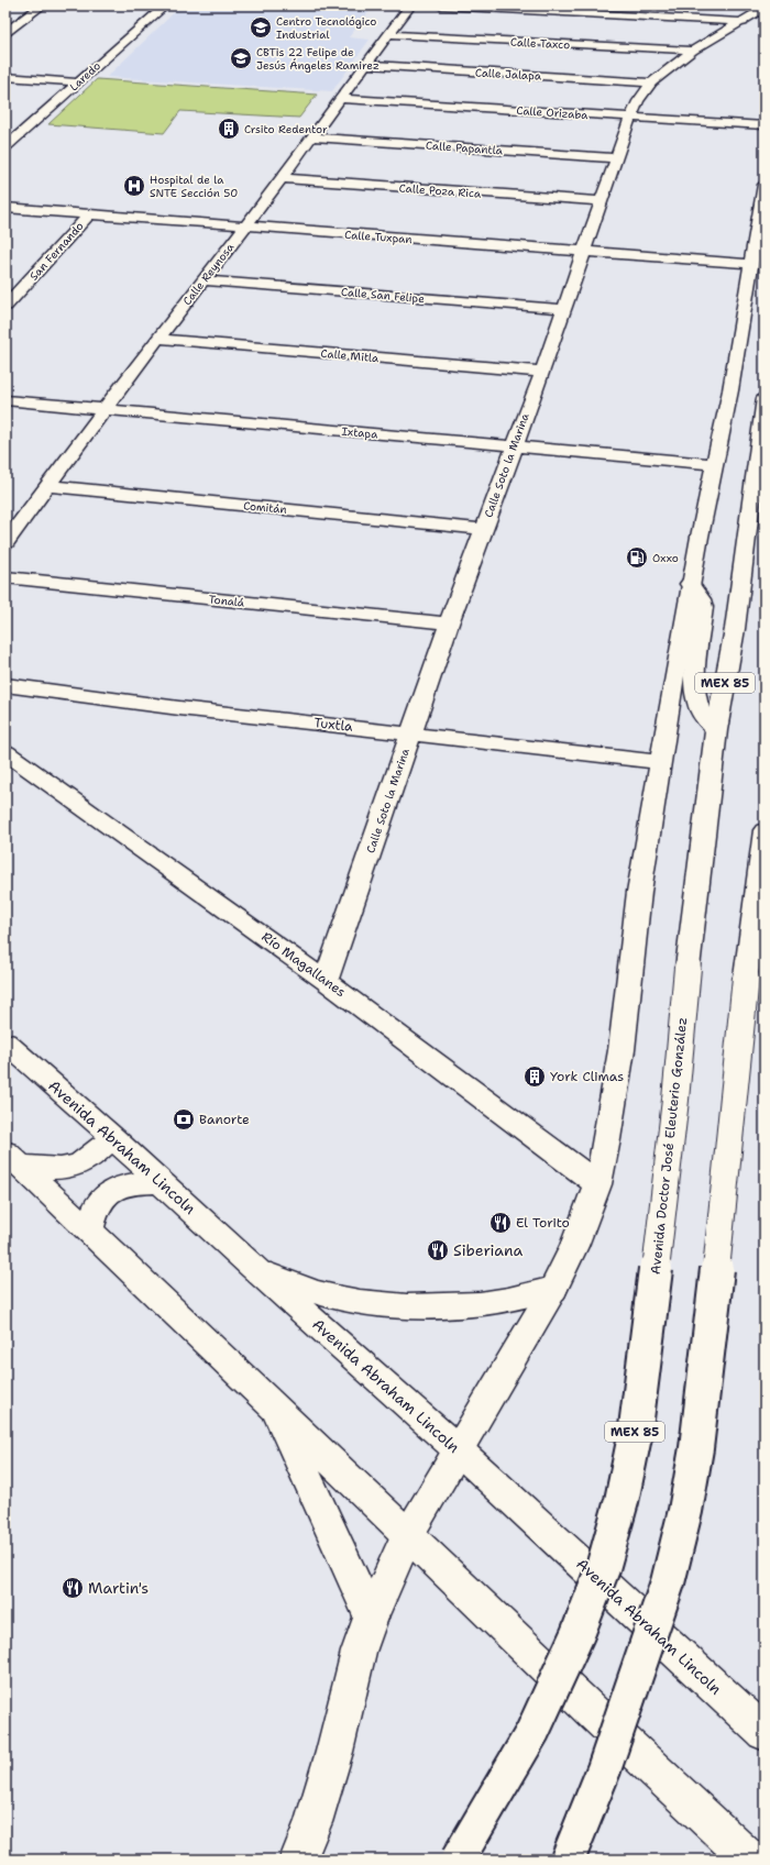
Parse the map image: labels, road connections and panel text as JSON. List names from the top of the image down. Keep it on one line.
{"streets":{"main road":["Calle Taxco","Calle Jalapa","Laredo","Calle Orizaba","Calle Papantla","Calle Poza Rica","Calle Tuxpan","San Fernando","Calle Reynosa","Calle San Felipe","Calle Mitla","Ixtapa","Calle Soto la Marina","Comitán","Tonalá","MEX 85","Tuxtla","Río Magallanes","Avenida Doctor José Eleuterio González","Avenida Abraham Lincoln"]},"crossings":[["Calle Taxco","Calle Reynosa"],["Calle Taxco","Calle Soto la Marina"],["Calle Jalapa","Calle Reynosa"],["Calle Jalapa","Calle Soto la Marina"],["Calle Orizaba","Calle Reynosa"],["Calle Orizaba","Calle Soto la Marina"],["Calle Papantla","Calle Reynosa"],["Calle Papantla","Calle Soto la Marina"],["Calle Poza Rica","Calle Reynosa"],["Calle Poza Rica","Calle Soto la Marina"],["Calle Tuxpan","San Fernando"],["Calle Tuxpan","Calle Reynosa"],["Calle Tuxpan","Calle Soto la Marina"],["Calle Reynosa","Calle San Felipe"],["Calle Reynosa","Calle Mitla"],["Calle Reynosa","Ixtapa"],["Calle Reynosa","Comitán"],["Calle San Felipe","Calle Soto la Marina"],["Calle Mitla","Calle Soto la Marina"],["Ixtapa","Calle Soto la Marina"],["Calle Soto la Marina","Comitán"],["Calle Soto la Marina","Tonalá"],["Calle Soto la Marina","Tuxtla"],["Calle Soto la Marina","Río Magallanes"]],"places":{"school or university":["Centro Tecnológico Industrial","CBTis 22 Felipe de Jesús Ángeles Ramirez"],"building":["Crsito Redentor","York Climas"],"hospital":["Hospital de la SNTE Sección 50"],"fuel station":["Oxxo"],"bank":["Banorte"],"restaurant":["El Torito","Siberiana","Martin's"]}}
